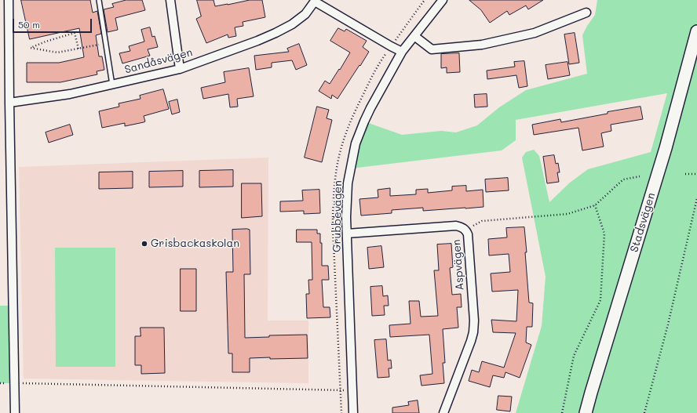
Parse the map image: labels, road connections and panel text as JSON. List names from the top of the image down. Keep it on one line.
{"streets":{"main road":["Stadsvägen"],"street":["Sandåsvägen","Grubbevägen","Aspvägen"]},"crossings":[["Grubbevägen","Aspvägen"]],"places":["Grisbackaskolan"],"scale_bar":"50 m"}
